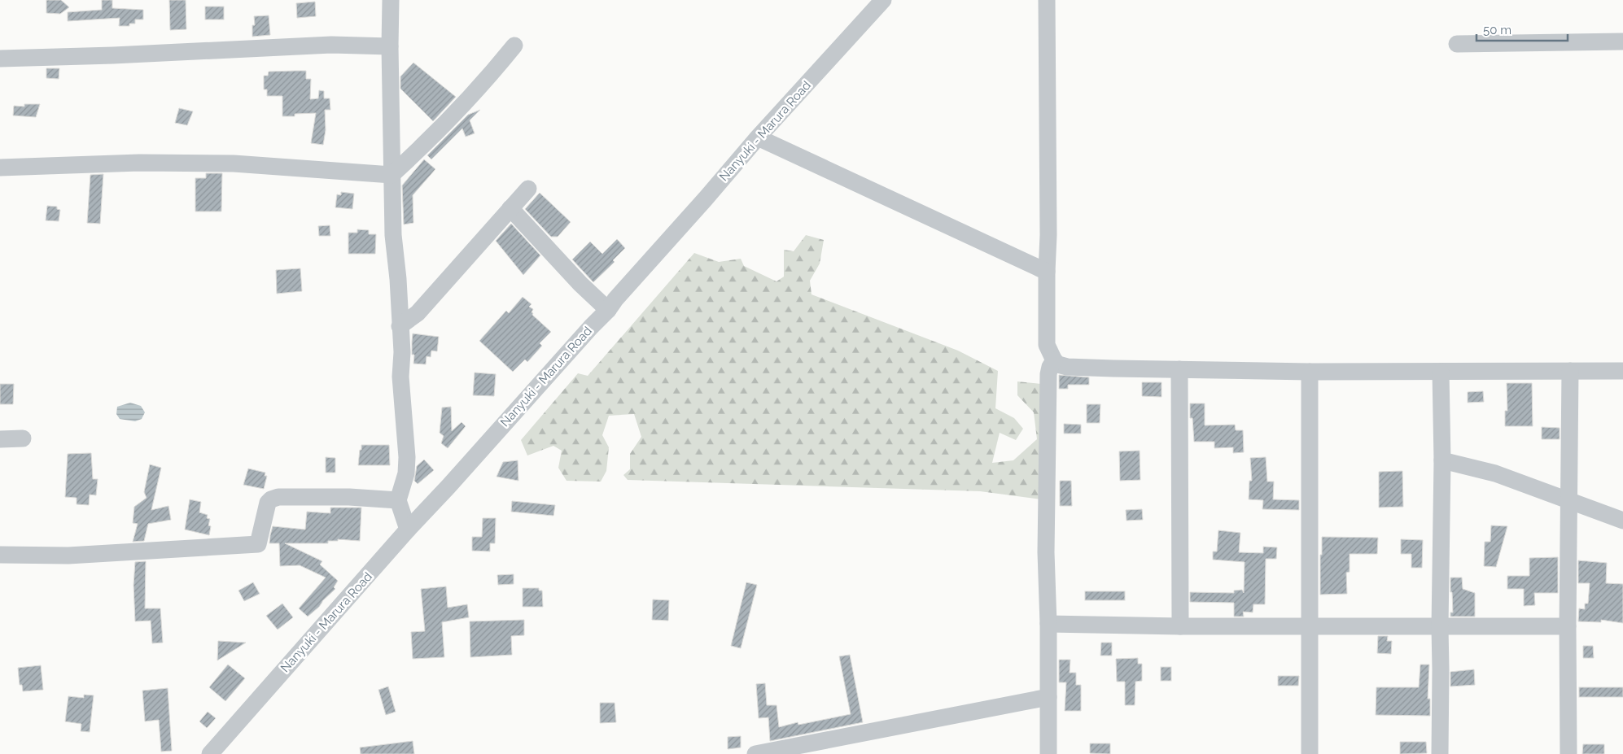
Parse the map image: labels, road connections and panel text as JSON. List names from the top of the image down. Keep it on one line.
{"streets":{"street":["Nanyuki - Marura Road"]},"scale_bar":"50 m"}
